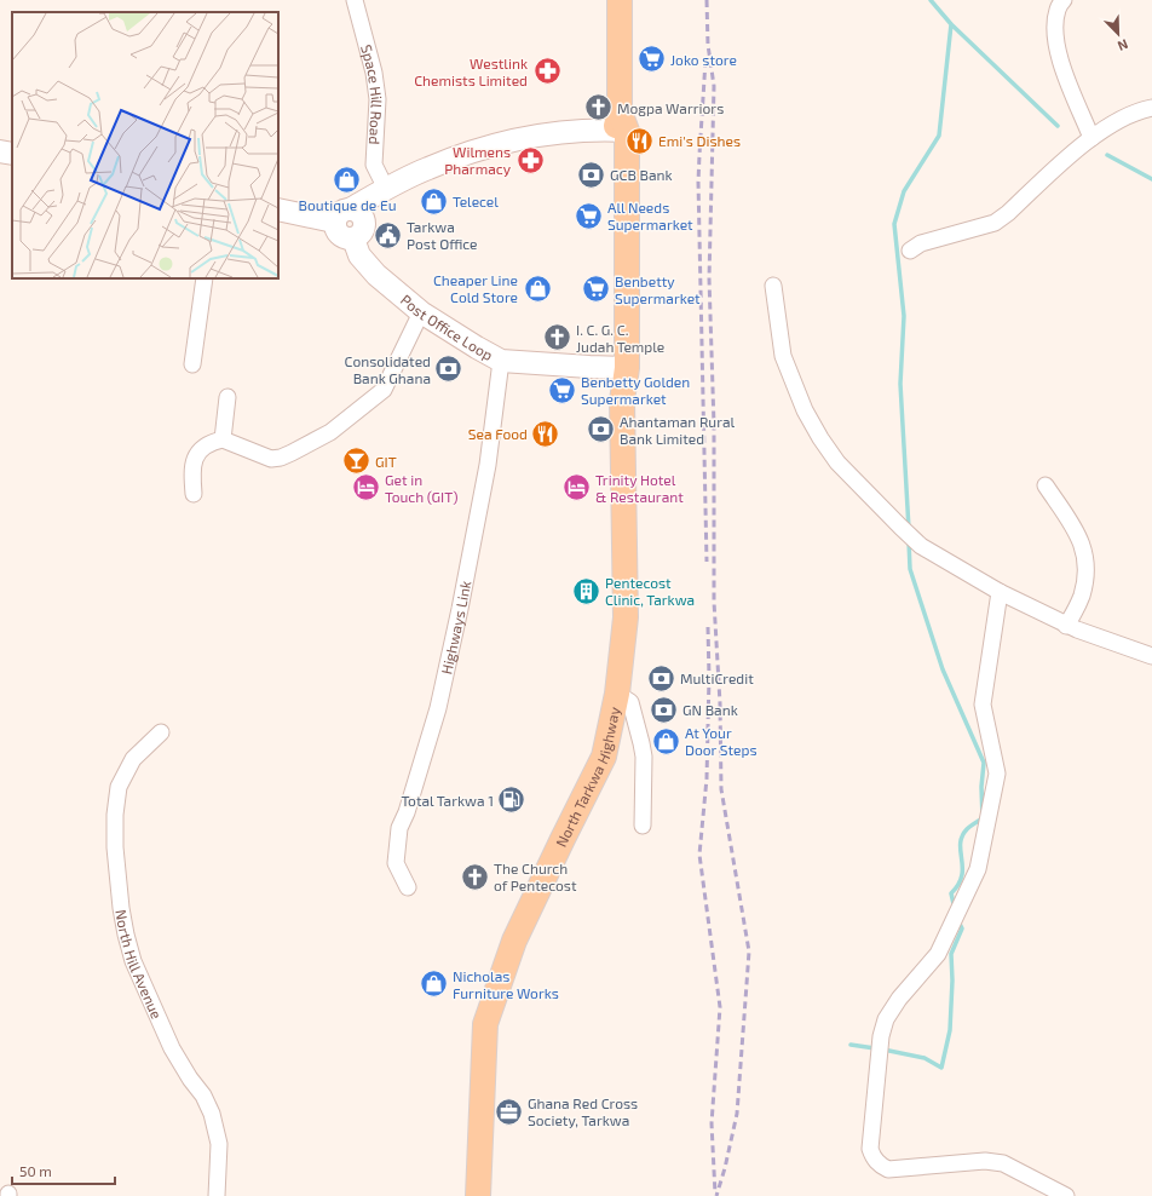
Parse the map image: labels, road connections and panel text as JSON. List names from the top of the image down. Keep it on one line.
{"streets":{"main road":["North Tarkwa Highway"],"street":["Space Hill Road","Post Office Loop","Highways Link","North Hill Avenue"]},"crossings":[["Post Office Loop","Highways Link"],["Post Office Loop","North Tarkwa Highway"]],"places":{"supermarket":["Joko store","All Needs Supermarket","Benbetty Supermarket","Benbetty Golden Supermarket"],"pharmacy":["Westlink Chemists Limited","Wilmens Pharmacy"],"church":["Mogpa Warriors","I. C. G. C. Judah Temple","The Church of Pentecost"],"restaurant":["Emi's Dishes","Sea Food"],"bank":["GCB Bank","Consolidated Bank Ghana","Ahantaman Rural Bank Limited","MultiCredit","GN Bank"],"shop":["Boutique de Eu","Telecel","Cheaper Line Cold Store","At Your Door Steps","Nicholas Furniture Works"],"public building":["Tarkwa Post Office"],"bar":["GIT"],"hotel":["Get in Touch (GIT)","Trinity Hotel & Restaurant"],"building":["Pentecost Clinic, Tarkwa"],"fuel station":["Total Tarkwa 1"],"office":["Ghana Red Cross Society, Tarkwa"]},"scale_bar":"50 m","north":"bottom right"}
